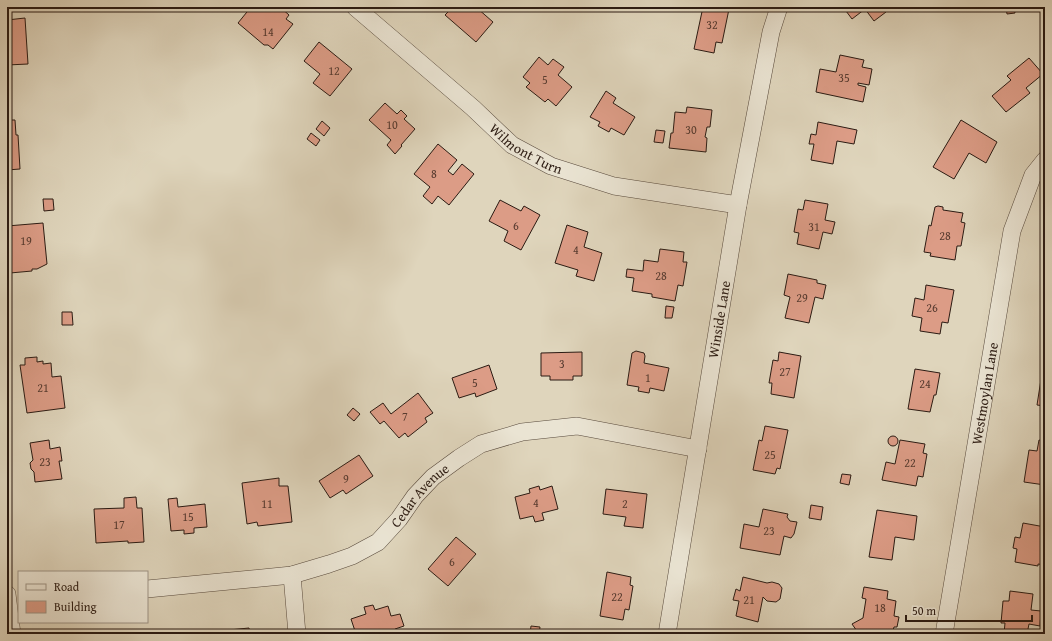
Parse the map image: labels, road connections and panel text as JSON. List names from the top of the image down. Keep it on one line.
{"streets":{"street":["Wilmont Turn","Winside Lane","Westmoylan Lane","Cedar Avenue"]},"crossings":[["Wilmont Turn","Winside Lane"],["Winside Lane","Cedar Avenue"]],"house_numbers":["32","14","12","35","5","10","30","8","6","31","28","19","4","28","29","26","3","27","1","5","24","21","7","25","23","22","9","4","11","2","15","17","23","6","22","21","18"],"legend":["Road","Building"],"scale_bar":"50 m"}
